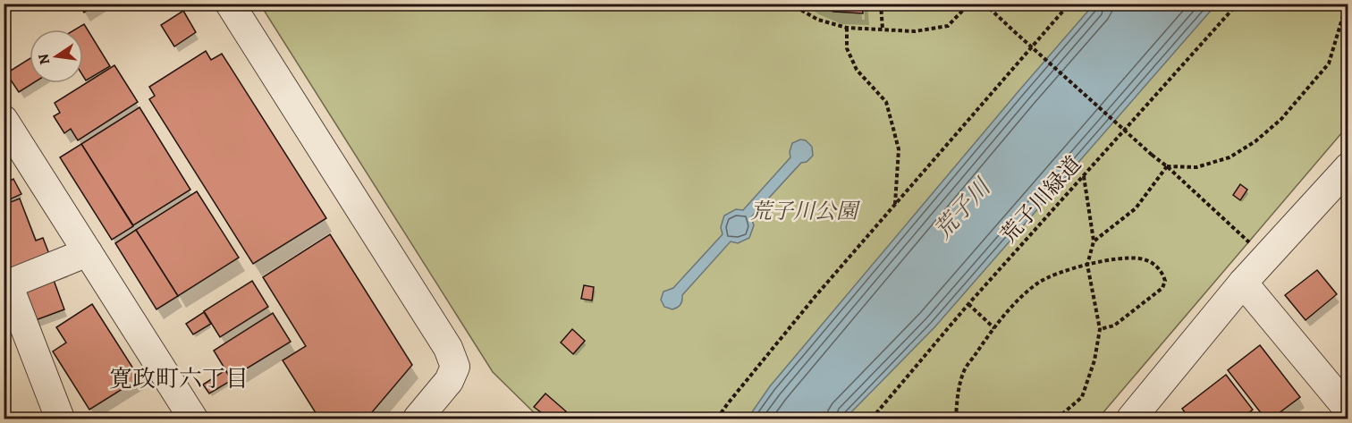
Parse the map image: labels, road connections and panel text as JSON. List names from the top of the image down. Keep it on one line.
{"streets":{"path":["荒子川緑道"]},"districts":["寛政町六丁目"],"water":["荒子川"],"parks":["荒子川公園"],"north":"left"}
